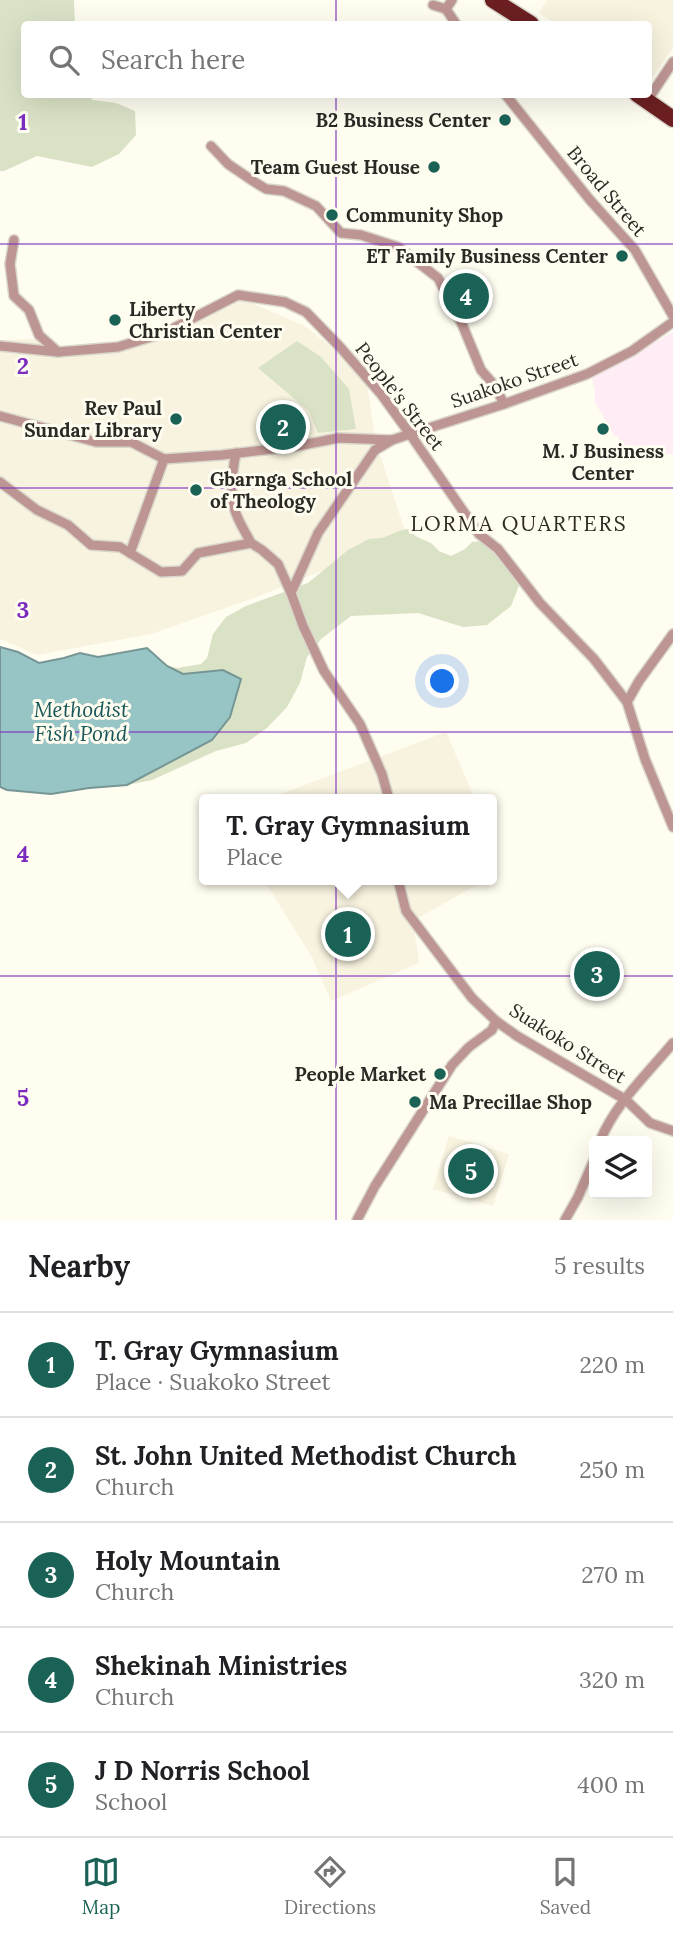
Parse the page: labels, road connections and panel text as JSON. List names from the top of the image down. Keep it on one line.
{"streets":{"street":["Broad Street","Suakoko Street","People's Street"]},"crossings":[["Suakoko Street","People's Street"]],"districts":["LORMA QUARTERS"],"water":["Methodist Fish Pond"],"places":["B2 Business Center","Team Guest House","Community Shop","ET Family Business Center","Liberty Christian Center","Rev Paul Sundar Library","M. J Business Center","Gbarnga School of Theology","People Market","Ma Precillae Shop"],"page":{"search":"Search here","pins":["4","2","1","3","5"],"popup":["T. Gray Gymnasium","Place"],"heading":["Nearby","5 results"],"list":[{"mark":"1","name":"T. Gray Gymnasium","note":"Place · Suakoko Street","value":"220 m"},{"mark":"2","name":"St. John United Methodist Church","note":"Church","value":"250 m"},{"mark":"3","name":"Holy Mountain","note":"Church","value":"270 m"},{"mark":"4","name":"Shekinah Ministries","note":"Church","value":"320 m"},{"mark":"5","name":"J D Norris School","note":"School","value":"400 m"}],"nav":["Map","Directions","Saved"]},"grid":{"rows":["1","2","3","4","5"]}}
